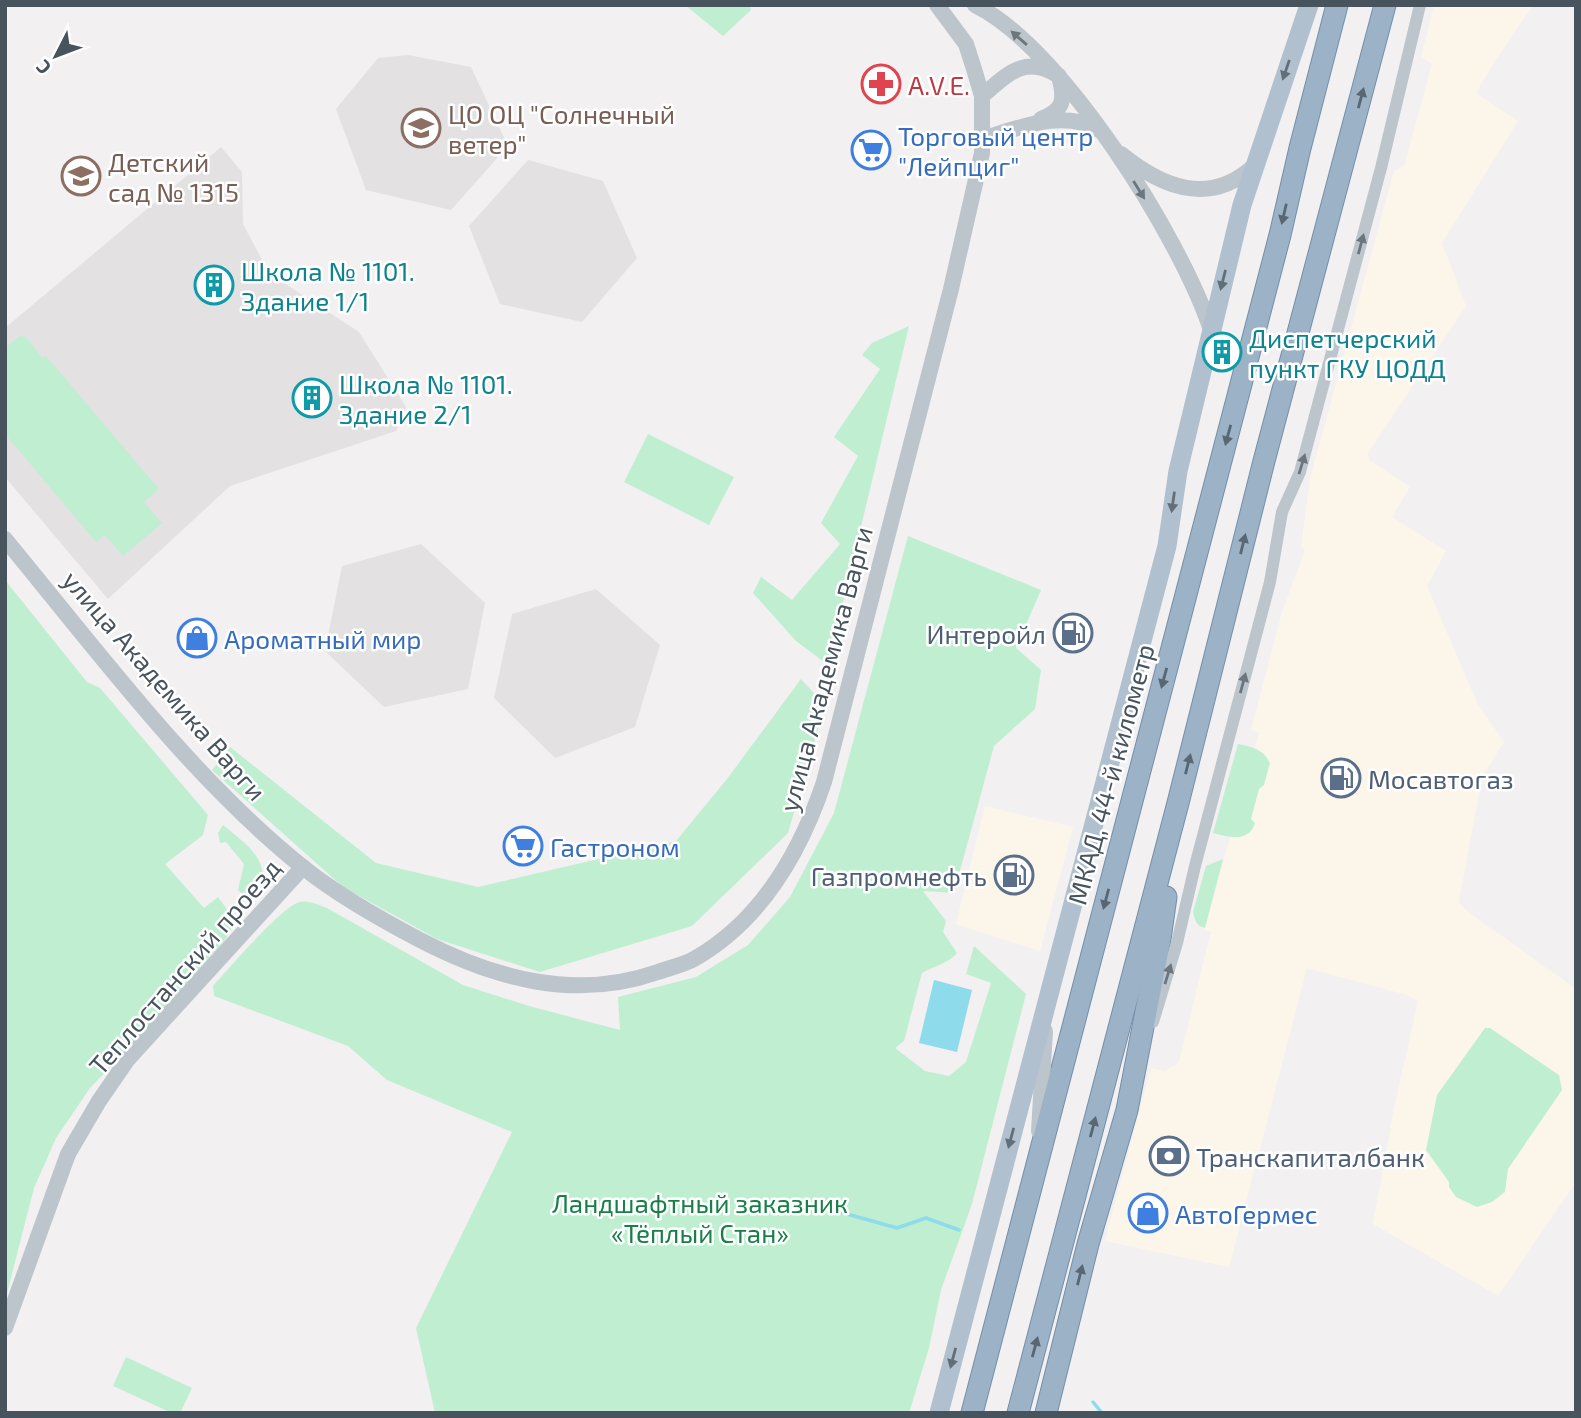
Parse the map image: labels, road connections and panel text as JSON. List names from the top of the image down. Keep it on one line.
{"streets":{"highway":["МКАД, 44-й километр"],"street":["улица Академика Варги","Теплостанский проезд"]},"crossings":[["улица Академика Варги","Теплостанский проезд"]],"parks":["Ландшафтный заказник «Тёплый Стан»"],"places":{"pharmacy":["A.V.E."],"school or university":["ЦО ОЦ \"Солнечный ветер\"","Детский сад № 1315"],"supermarket":["Торговый центр \"Лейпциг\"","Гастроном"],"building":["Школа № 1101. Здание 1/1","Диспетчерский пункт ГКУ ЦОДД","Школа № 1101. Здание 2/1"],"fuel station":["Интеройл","Мосавтогаз","Газпромнефть"],"shop":["Ароматный мир","АвтоГермес"],"bank":["Транскапиталбанк"]},"north":"bottom left"}
